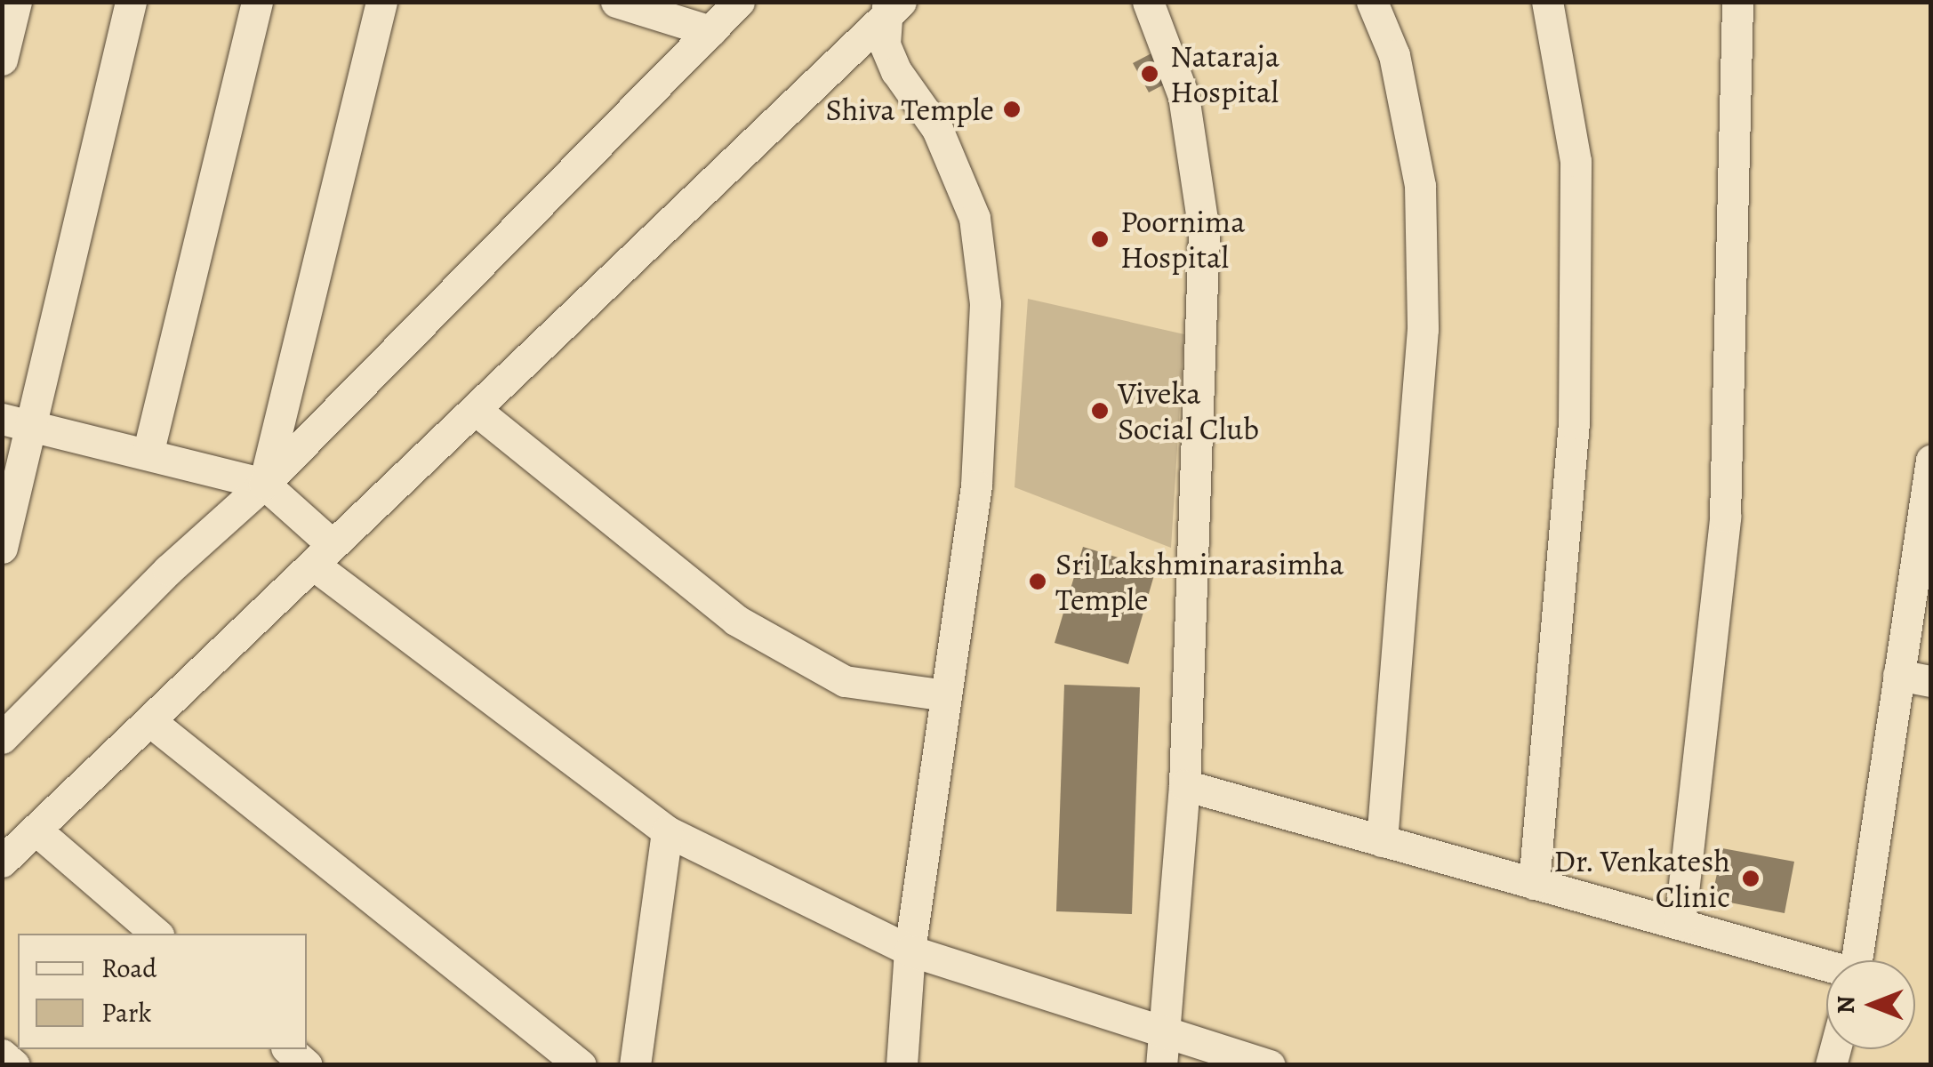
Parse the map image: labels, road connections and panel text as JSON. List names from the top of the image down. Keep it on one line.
{"places":["Nataraja Hospital","Shiva Temple","Poornima Hospital","Viveka Social Club","Sri Lakshminarasimha Temple","Dr. Venkatesh Clinic"],"legend":["Road","Park"],"north":"left"}
